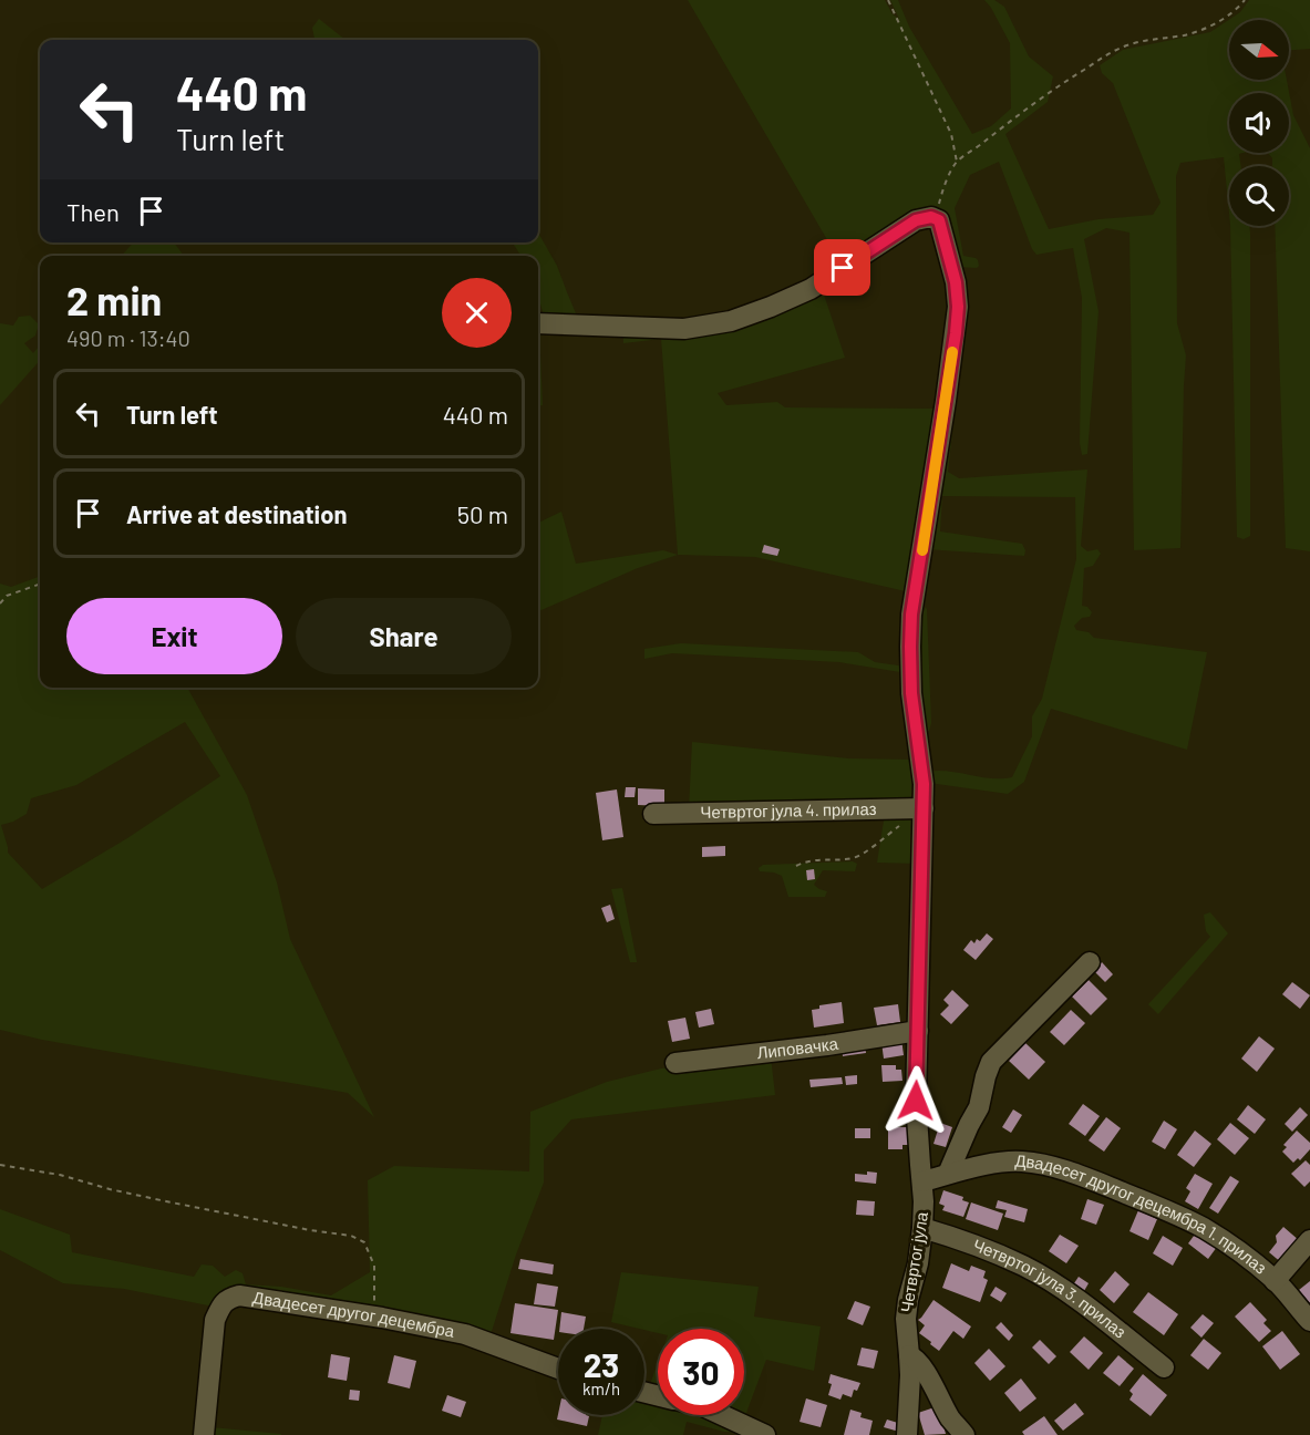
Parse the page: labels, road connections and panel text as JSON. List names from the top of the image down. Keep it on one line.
{"streets":{"street":["Четвртог јула 4. прилаз","Липовачка","Двадесет другог децембра 1. прилаз","Четвртог јула","Четвртог јула 3. прилаз","Двадесет другог децембра"]},"crossings":[["Четвртог јула 4. прилаз","Четвртог јула"],["Липовачка","Четвртог јула"],["Двадесет другог децембра 1. прилаз","Четвртог јула"],["Четвртог јула","Четвртог јула 3. прилаз"]],"north":"right","page":{"turn":["440 m","Turn left"],"then":"Then","heading":["2 min","490 m · 13:40"],"list":[{"name":"Turn left","value":"440 m"},{"name":"Arrive at destination","value":"50 m"}],"buttons":["Exit","Share"],"speed":"23 km/h","limit":"30"}}
